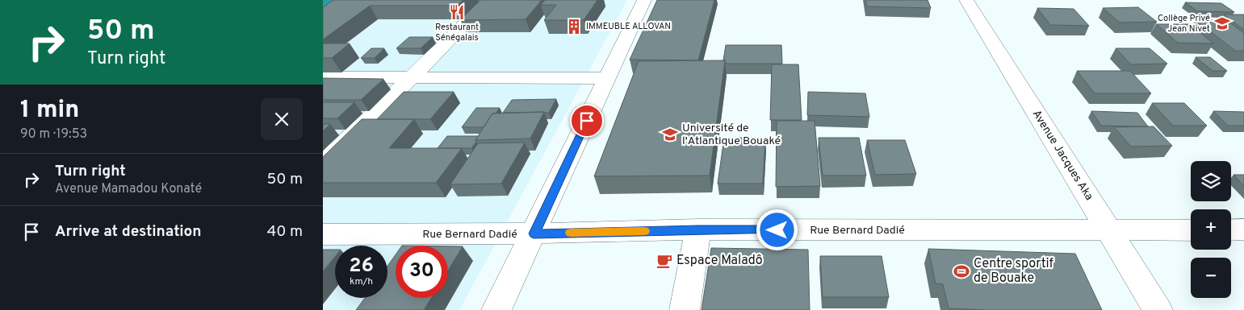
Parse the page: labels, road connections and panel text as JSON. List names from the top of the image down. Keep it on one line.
{"streets":{"street":["Avenue Jacques Aka","Rue Bernard Dadié"]},"crossings":[["Avenue Jacques Aka","Rue Bernard Dadié"]],"places":{"restaurant":["Restaurant Sénégalais"],"school or university":["Collège Privé Jean Nivet","Université de l'Atlantique Bouaké"],"building":["IMMEUBLE ALLOVAN"],"cafe":["Espace Maladô"],"sports":["Centre sportif de Bouake"]},"page":{"turn":["50 m","Turn right"],"heading":["1 min","90 m · 19:53"],"list":[{"name":"Turn right","note":"Avenue Mamadou Konaté","value":"50 m"},{"name":"Arrive at destination","value":"40 m"}],"map_buttons":["+","−"],"speed":"26 km/h","limit":"30"}}
